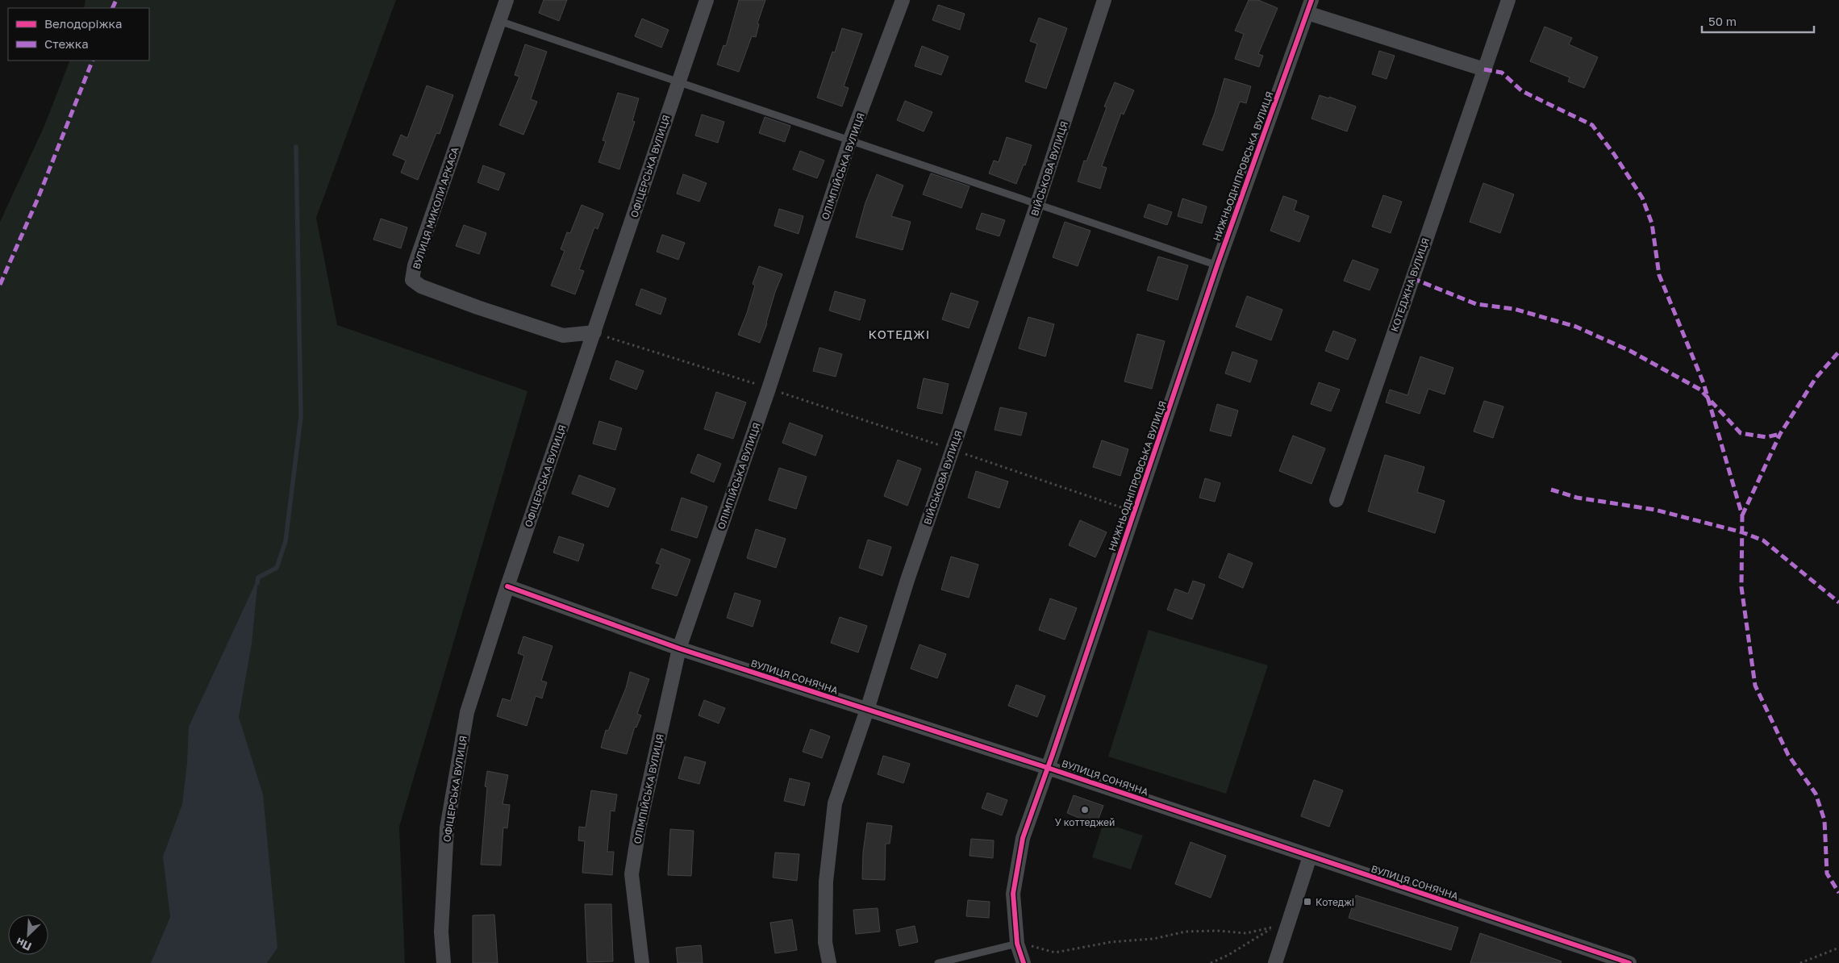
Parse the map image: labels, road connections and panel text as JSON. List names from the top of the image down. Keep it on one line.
{"streets":{"street":["ОФІЦЕРСЬКА ВУЛИЦЯ","ОЛІМПІЙСЬКА ВУЛИЦЯ","НИЖНЬОДНІПРОВСЬКА ВУЛИЦЯ","ВІЙСЬКОВА ВУЛИЦЯ","ВУЛИЦЯ МИКОЛИ АРКАСА","КОТЕДЖНА ВУЛИЦЯ","ВУЛИЦЯ СОНЯЧНА"]},"crossings":[["ОФІЦЕРСЬКА ВУЛИЦЯ","ВУЛИЦЯ МИКОЛИ АРКАСА"],["ОФІЦЕРСЬКА ВУЛИЦЯ","ВУЛИЦЯ СОНЯЧНА"],["ОЛІМПІЙСЬКА ВУЛИЦЯ","ВУЛИЦЯ СОНЯЧНА"],["НИЖНЬОДНІПРОВСЬКА ВУЛИЦЯ","ВУЛИЦЯ СОНЯЧНА"],["ВІЙСЬКОВА ВУЛИЦЯ","ВУЛИЦЯ СОНЯЧНА"]],"districts":["КОТЕДЖІ"],"places":{"other":["У коттеджей"],"transit":["Котеджі"]},"legend":["Велодоріжка","Стежка"],"scale_bar":"50 m","north":"bottom left"}
